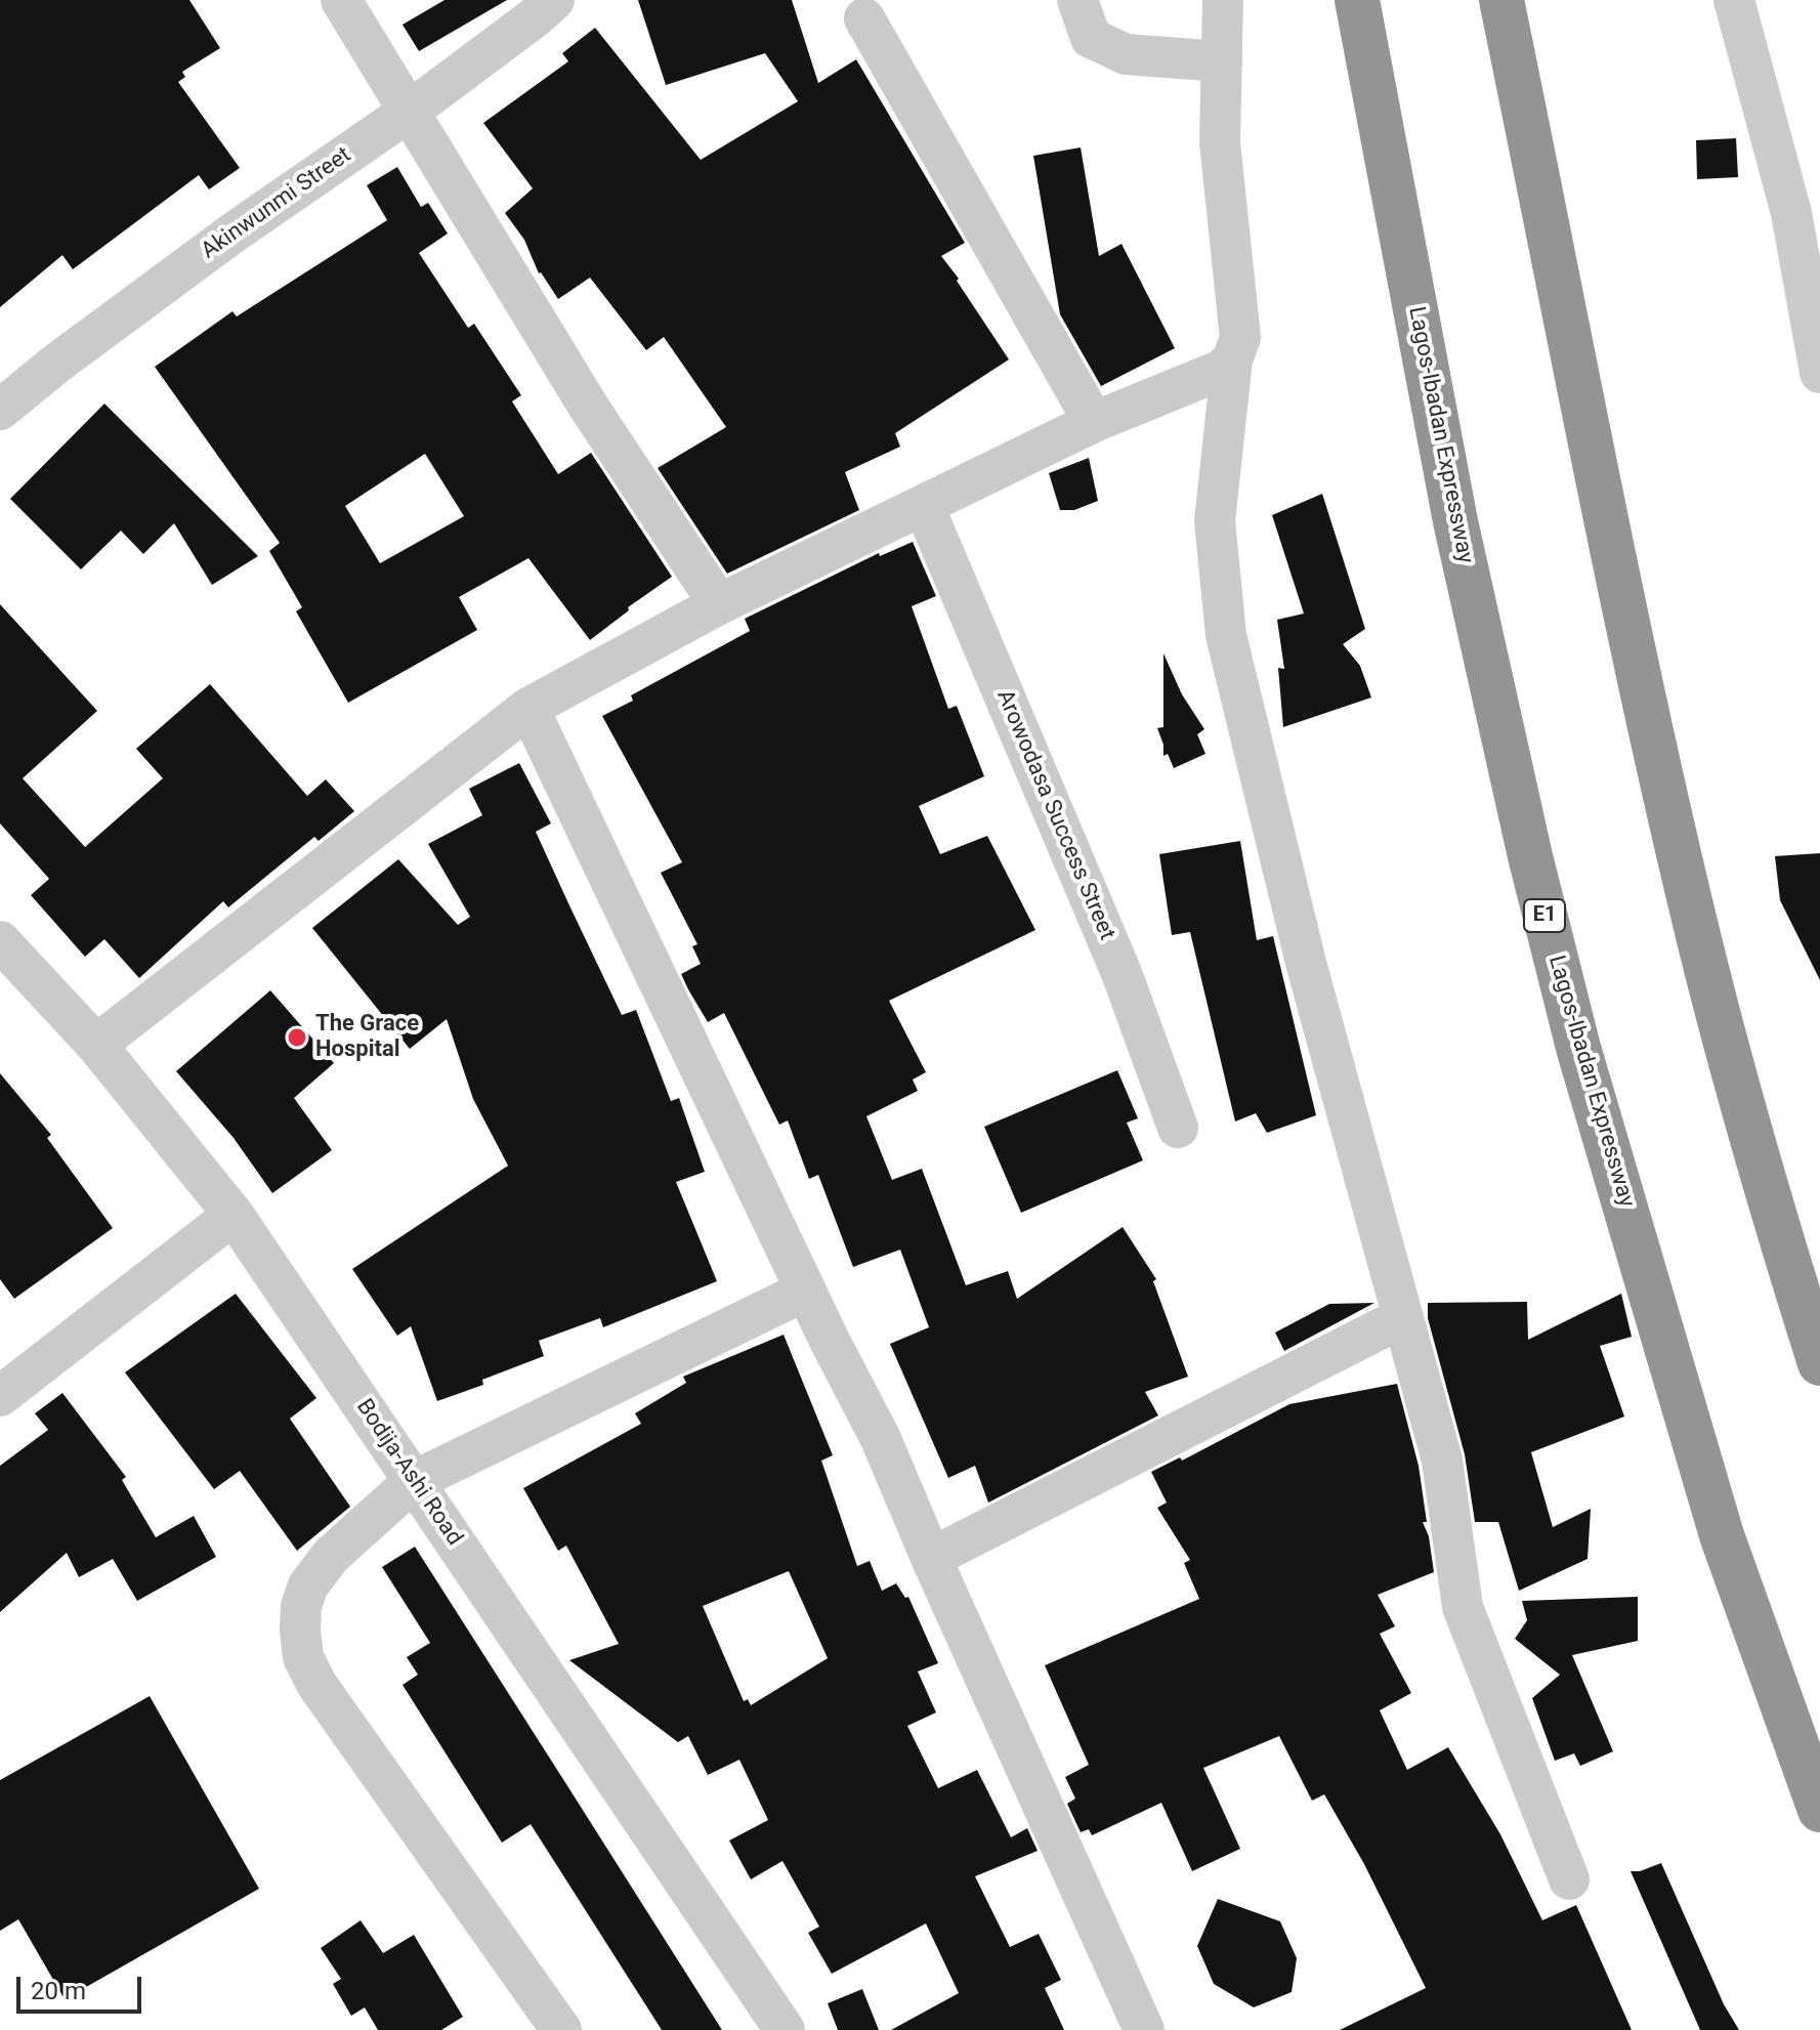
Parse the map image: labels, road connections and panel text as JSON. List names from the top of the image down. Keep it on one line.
{"streets":{"highway":["Lagos-Ibadan Expressway","E1"],"street":["Akinwunmi Street","Arowodasa Success Street","Bodija-Ashi Road"]},"places":["The Grace Hospital"],"scale_bar":"20 m"}
